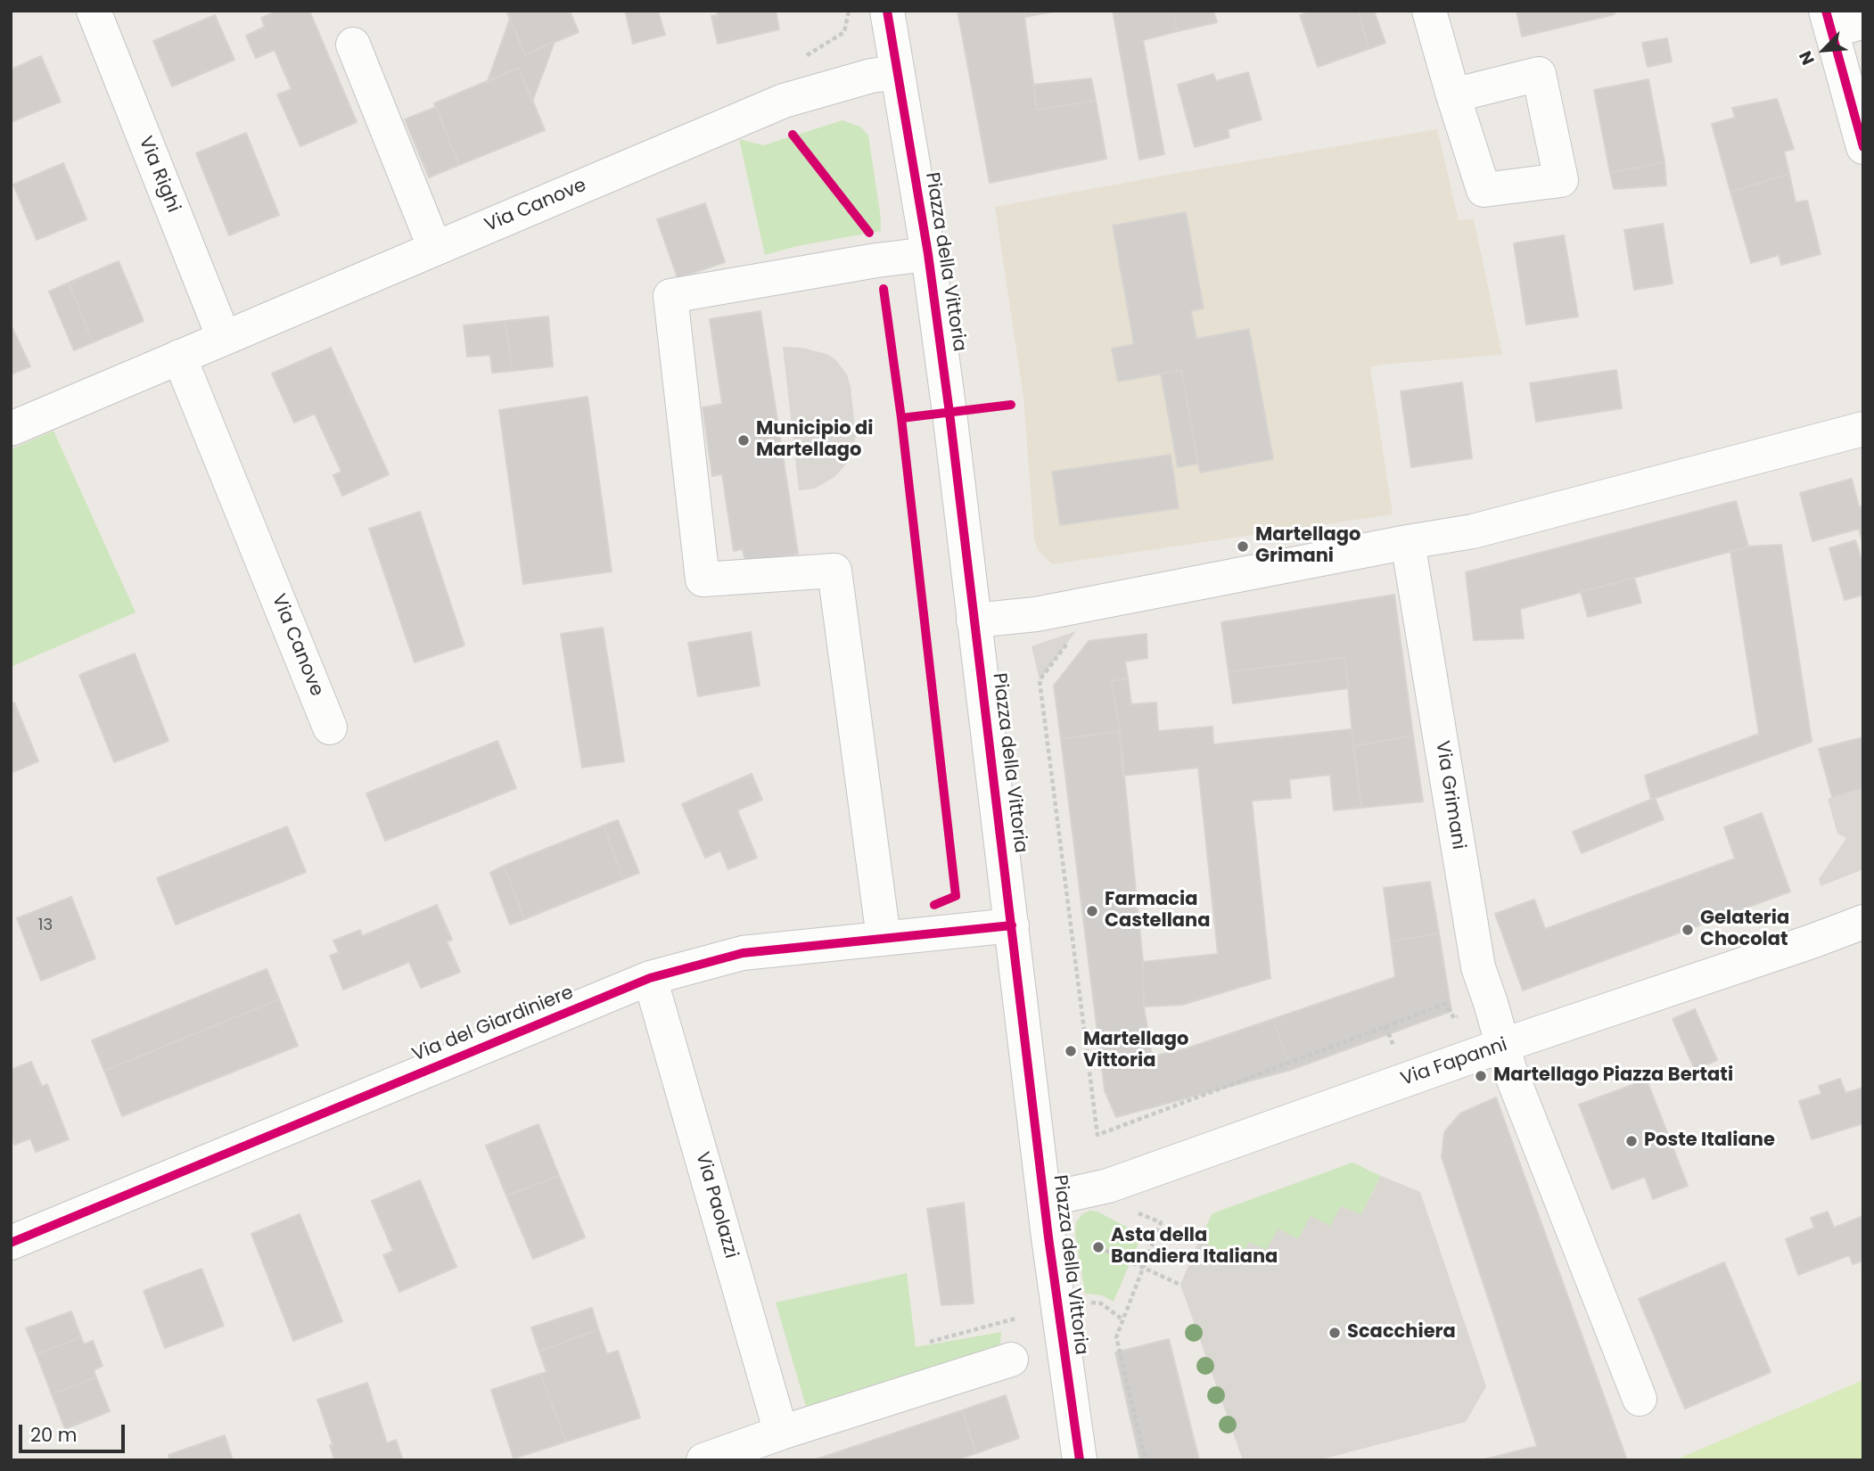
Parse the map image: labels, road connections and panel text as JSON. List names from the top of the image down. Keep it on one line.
{"streets":{"street":["Via Righi","Via Canove","Piazza della Vittoria","Via Grimani","Via del Giardiniere","Via Fapanni","Via Paolazzi"]},"crossings":[["Via Righi","Via Canove"],["Via Canove","Piazza della Vittoria"],["Piazza della Vittoria","Via del Giardiniere"],["Piazza della Vittoria","Via Fapanni"],["Via Grimani","Via Fapanni"],["Via del Giardiniere","Via Paolazzi"]],"places":["Municipio di Martellago","Martellago Grimani","Farmacia Castellana","Gelateria Chocolat","Martellago Vittoria","Martellago Piazza Bertati","Poste Italiane","Asta della Bandiera Italiana","Scacchiera"],"house_numbers":["13"],"scale_bar":"20 m","north":"bottom left"}
